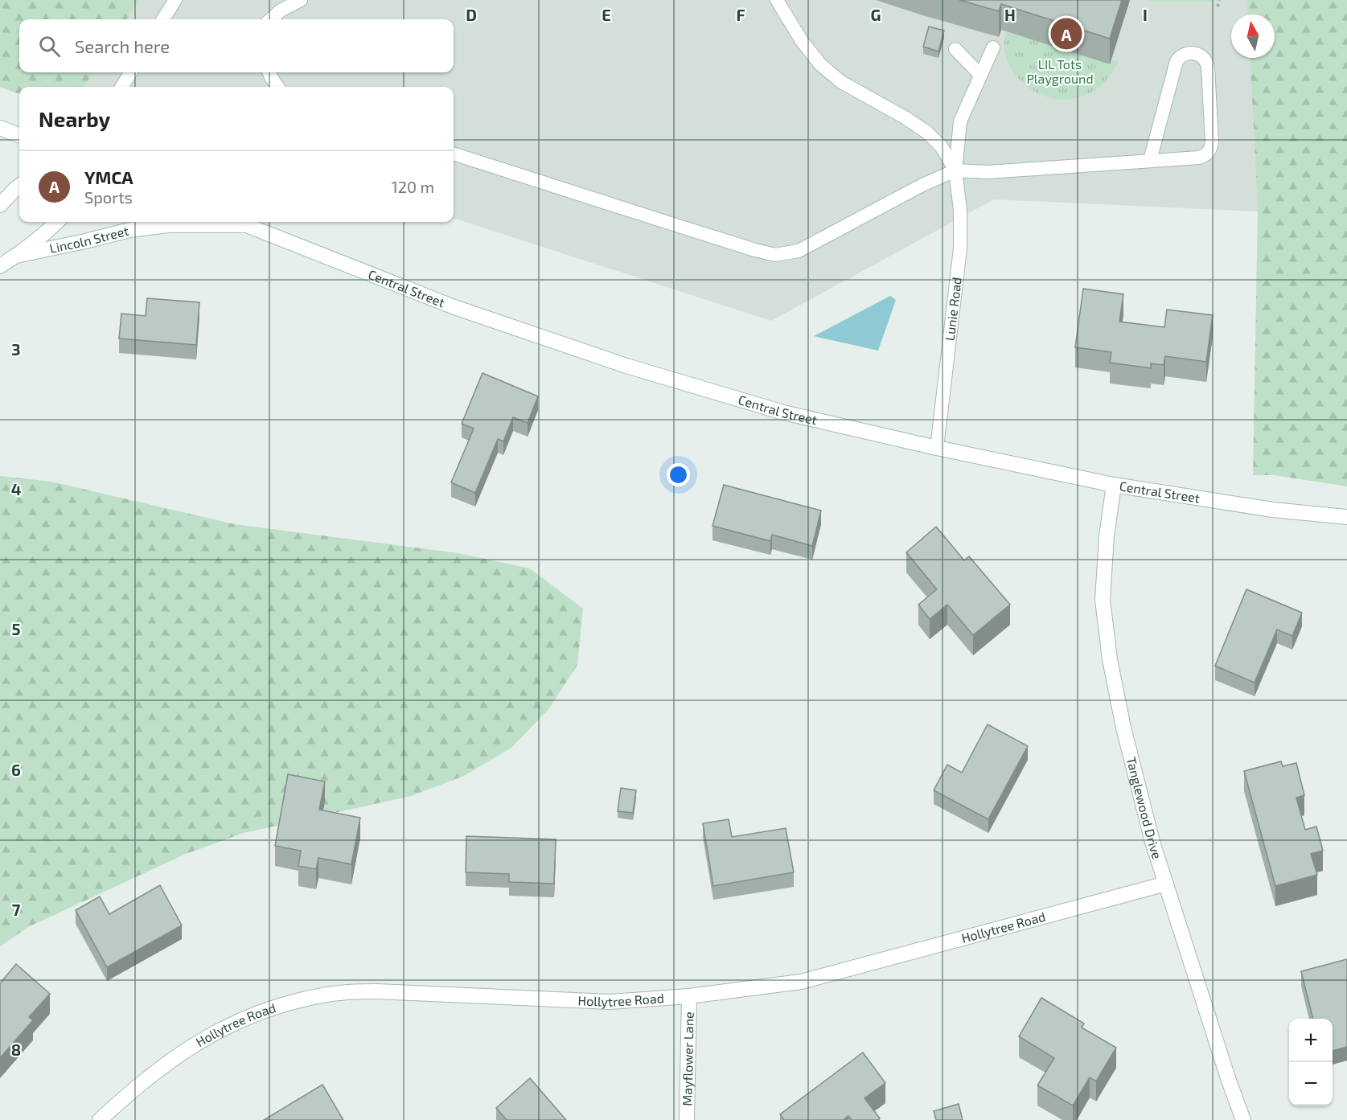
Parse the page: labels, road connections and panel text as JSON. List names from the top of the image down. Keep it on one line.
{"streets":{"street":["Lincoln Street","Central Street","Tanglewood Drive","Hollytree Road","Mayflower Lane"],"lane":["Lunie Road"]},"crossings":[["Lincoln Street","Central Street"],["Central Street","Lunie Road"],["Central Street","Tanglewood Drive"],["Tanglewood Drive","Hollytree Road"],["Hollytree Road","Mayflower Lane"]],"parks":["LIL Tots Playground"],"north":"top","page":{"pins":"A","search":"Search here","heading":"Nearby","list":[{"mark":"A","name":"YMCA","note":"Sports","value":"120 m"}],"map_buttons":["+","−"]},"grid":{"columns":["D","E","F","G","H","I"],"rows":["3","4","5","6","7","8"]}}
